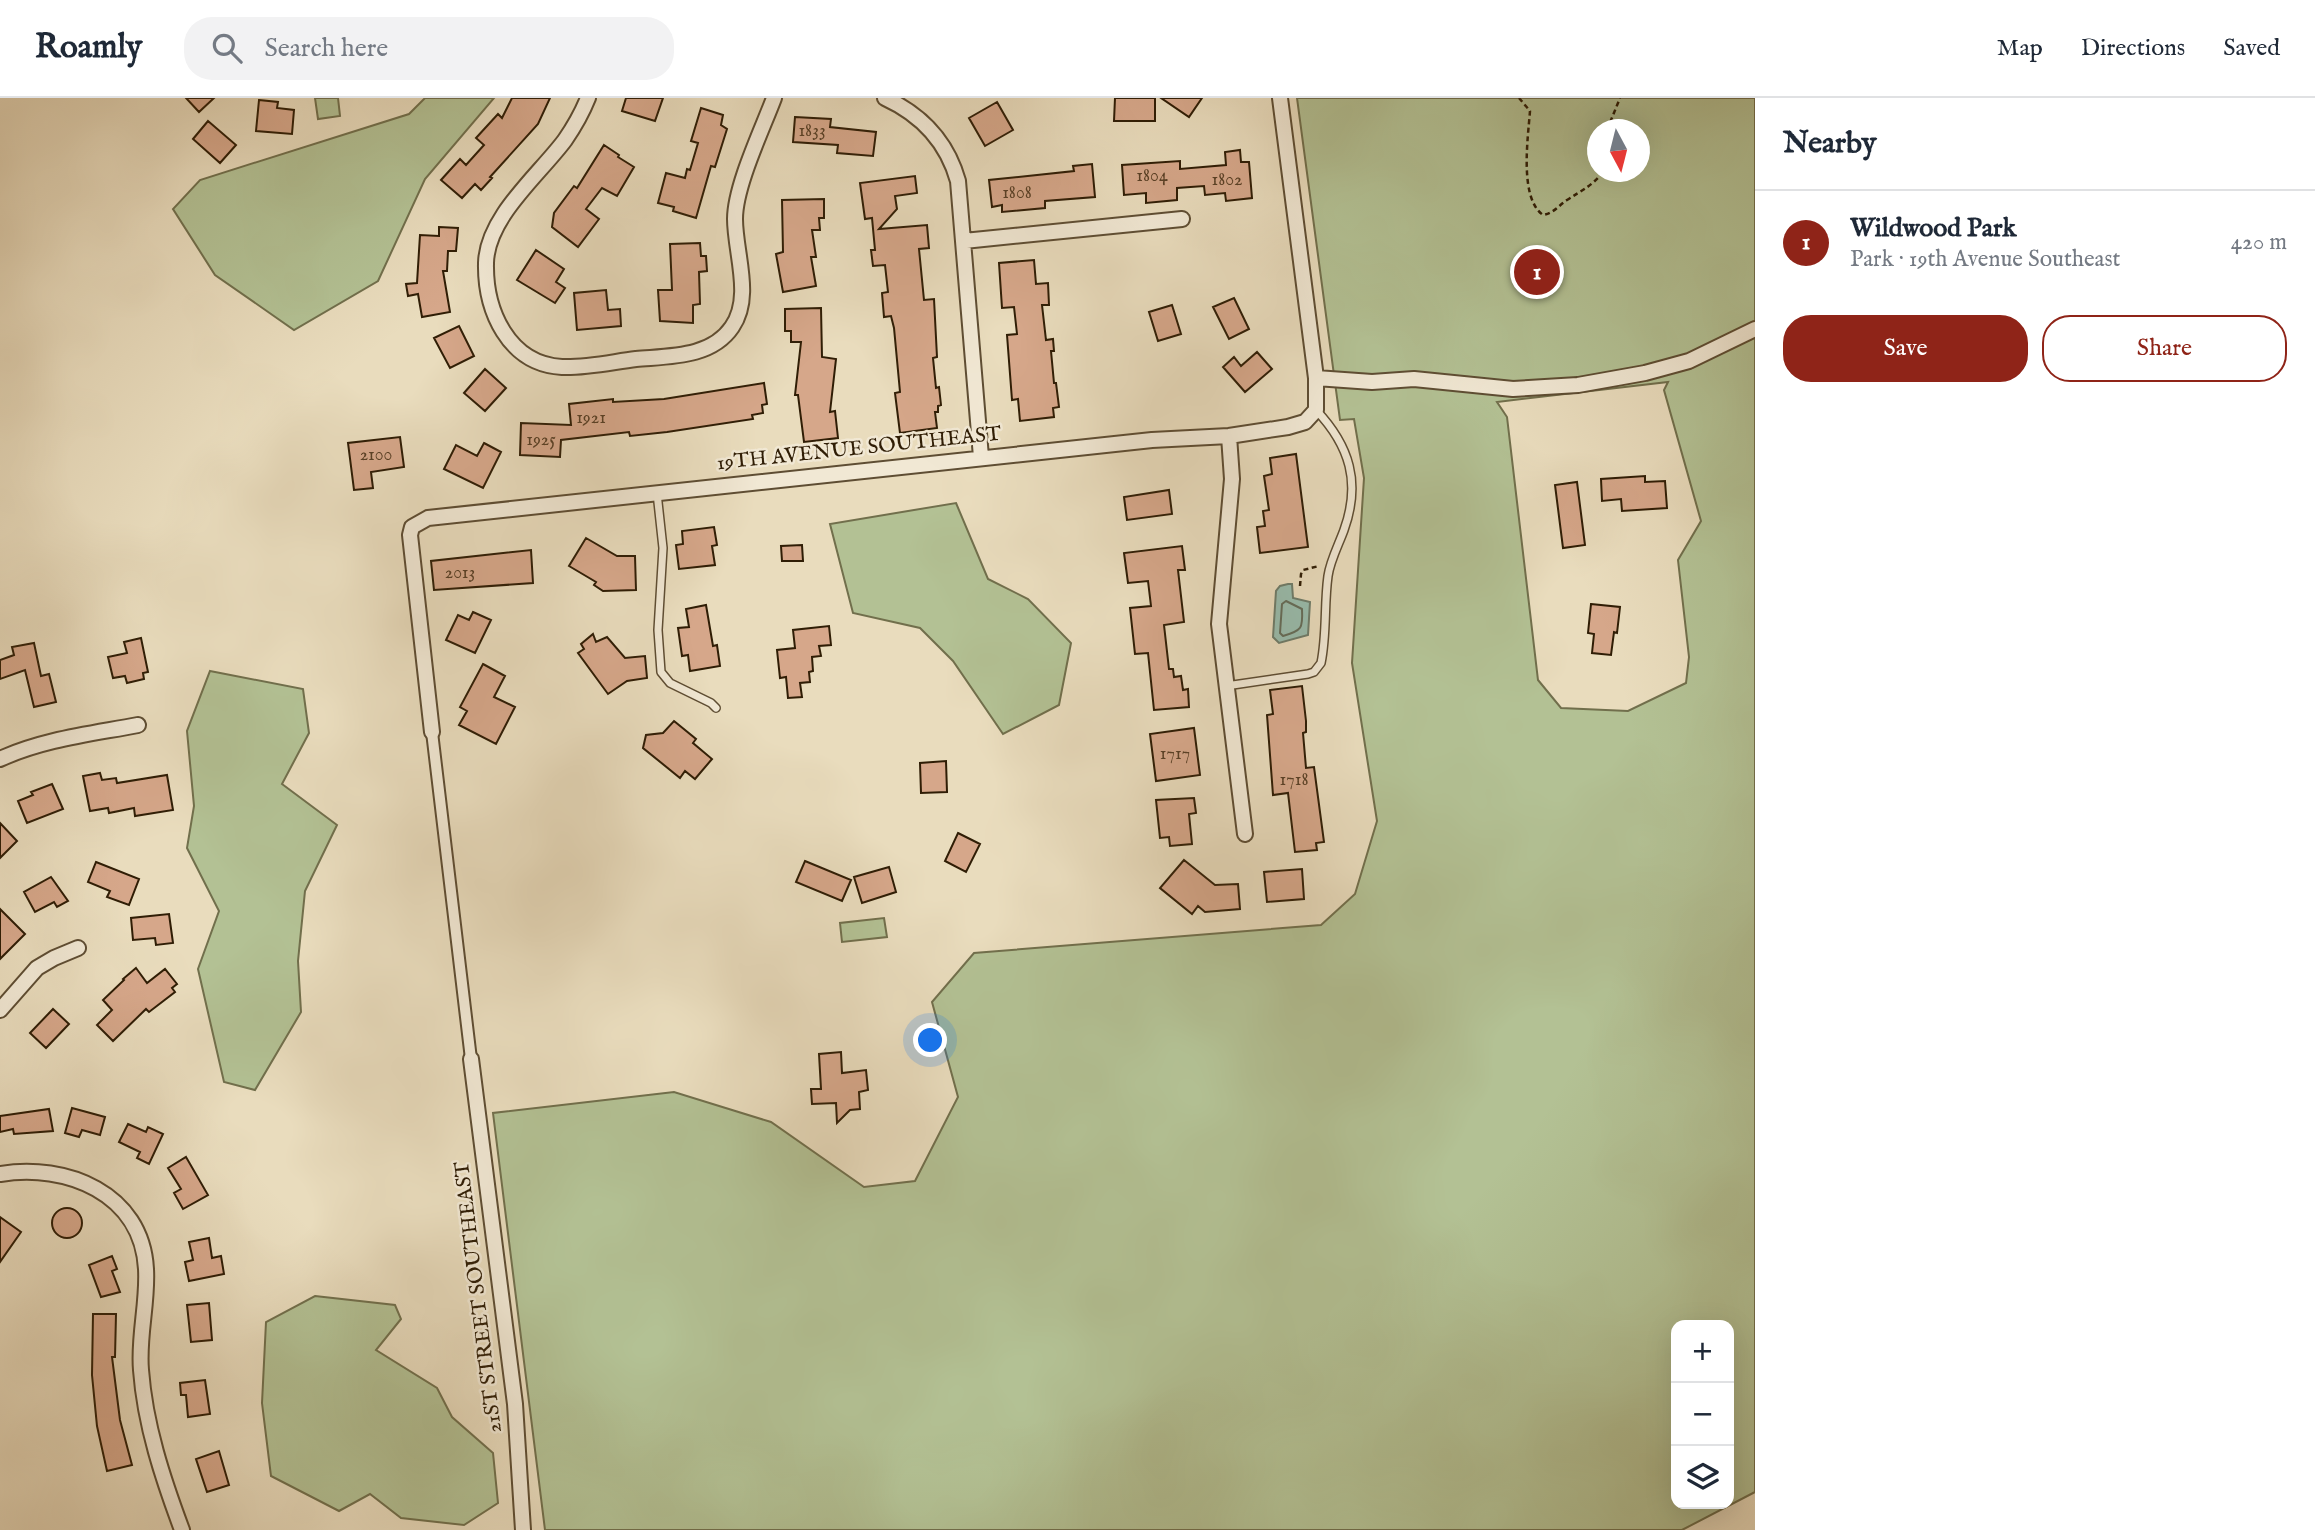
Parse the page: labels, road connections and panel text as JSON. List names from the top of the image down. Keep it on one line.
{"streets":{"street":["19TH AVENUE SOUTHEAST","21ST STREET SOUTHEAST"]},"house_numbers":["1833","1804","1802","1808","1921","1925","2100","2013","1717","1718"],"north":"bottom","page":{"header":"Roamly","search":"Search here","nav":["Map","Directions","Saved"],"heading":"Nearby","list":[{"mark":"1","name":"Wildwood Park","note":"Park · 19th Avenue Southeast","value":"420 m"}],"pins":"1","buttons":["Save","Share"],"map_buttons":["+","−"]}}
